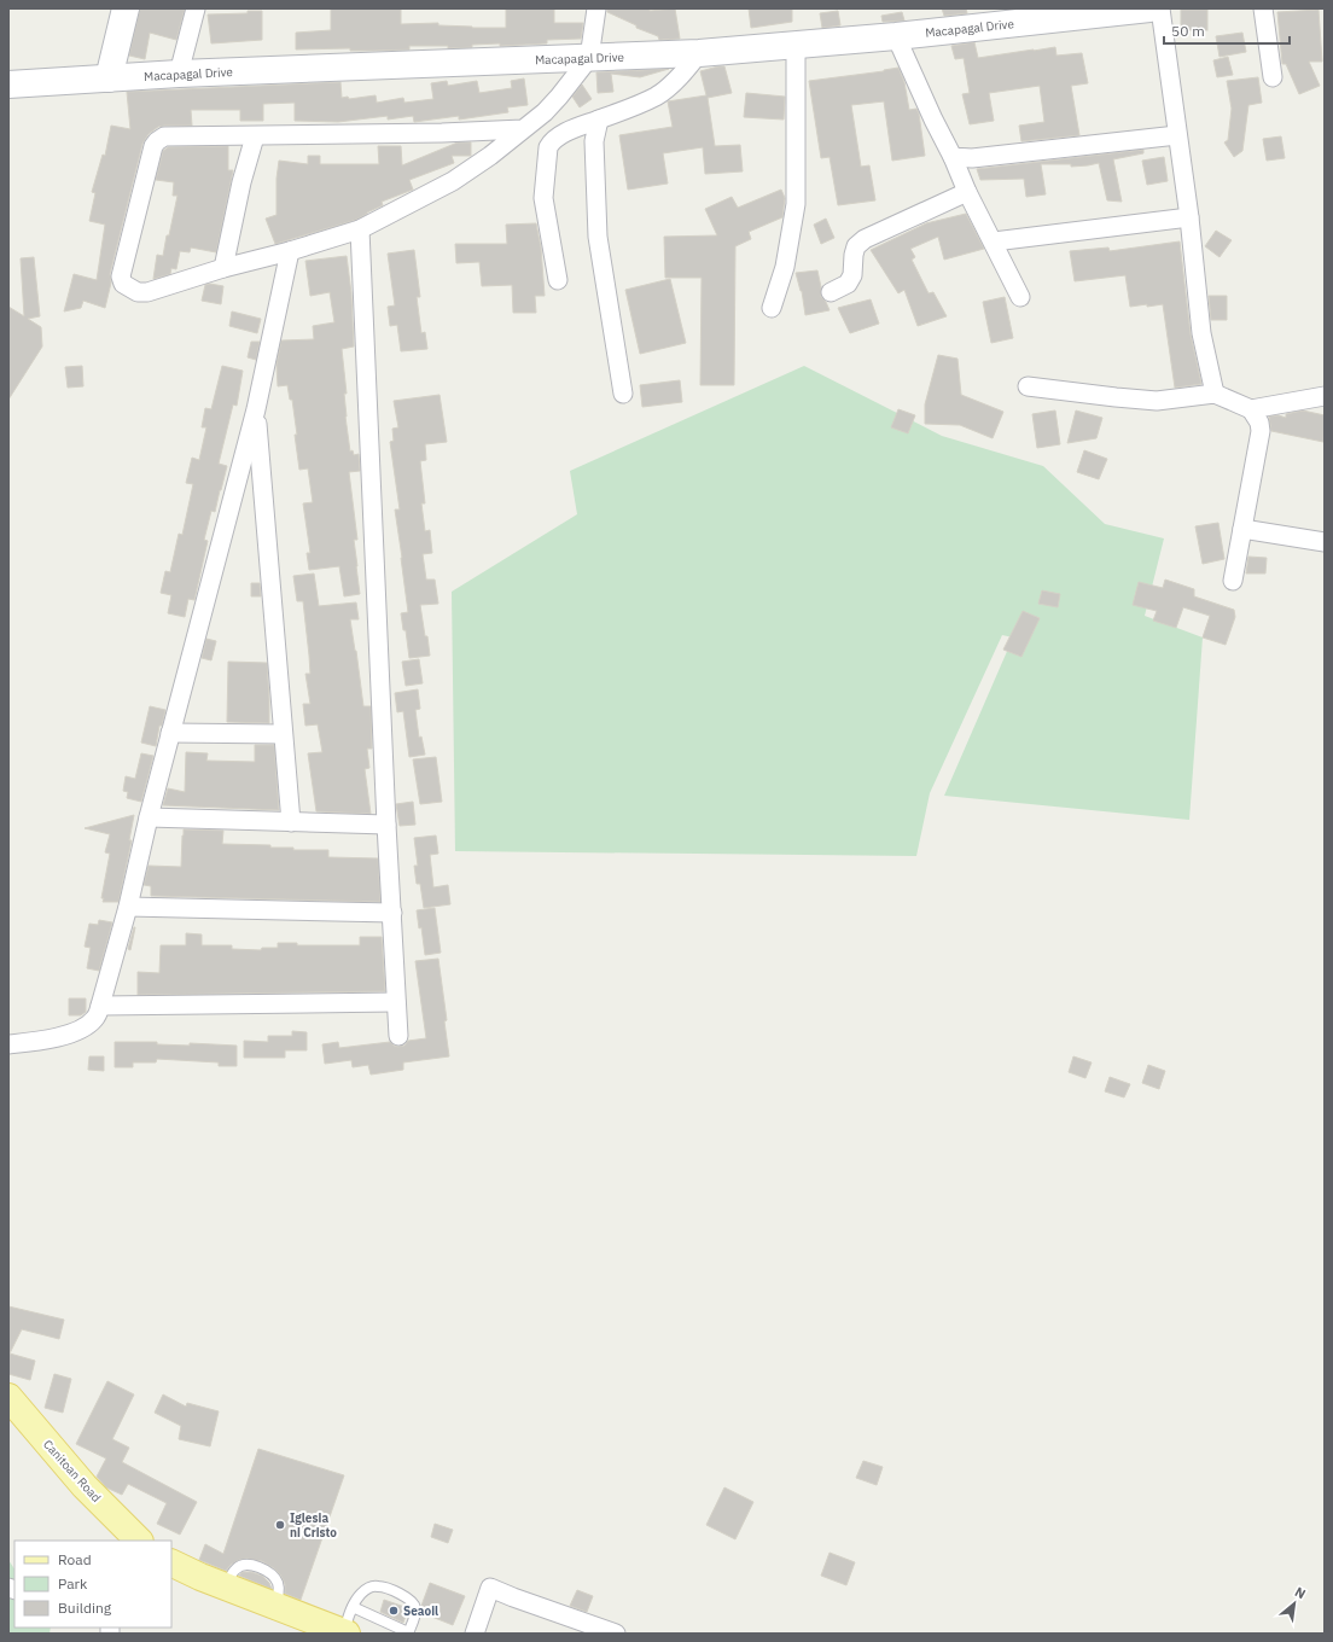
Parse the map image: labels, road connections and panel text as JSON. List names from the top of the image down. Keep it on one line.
{"streets":{"main road":["Macapagal Drive","Canitoan Road"]},"places":["Iglesia ni Cristo","Seaoil"],"legend":["Road","Park","Building"],"scale_bar":"50 m","north":"top right"}
